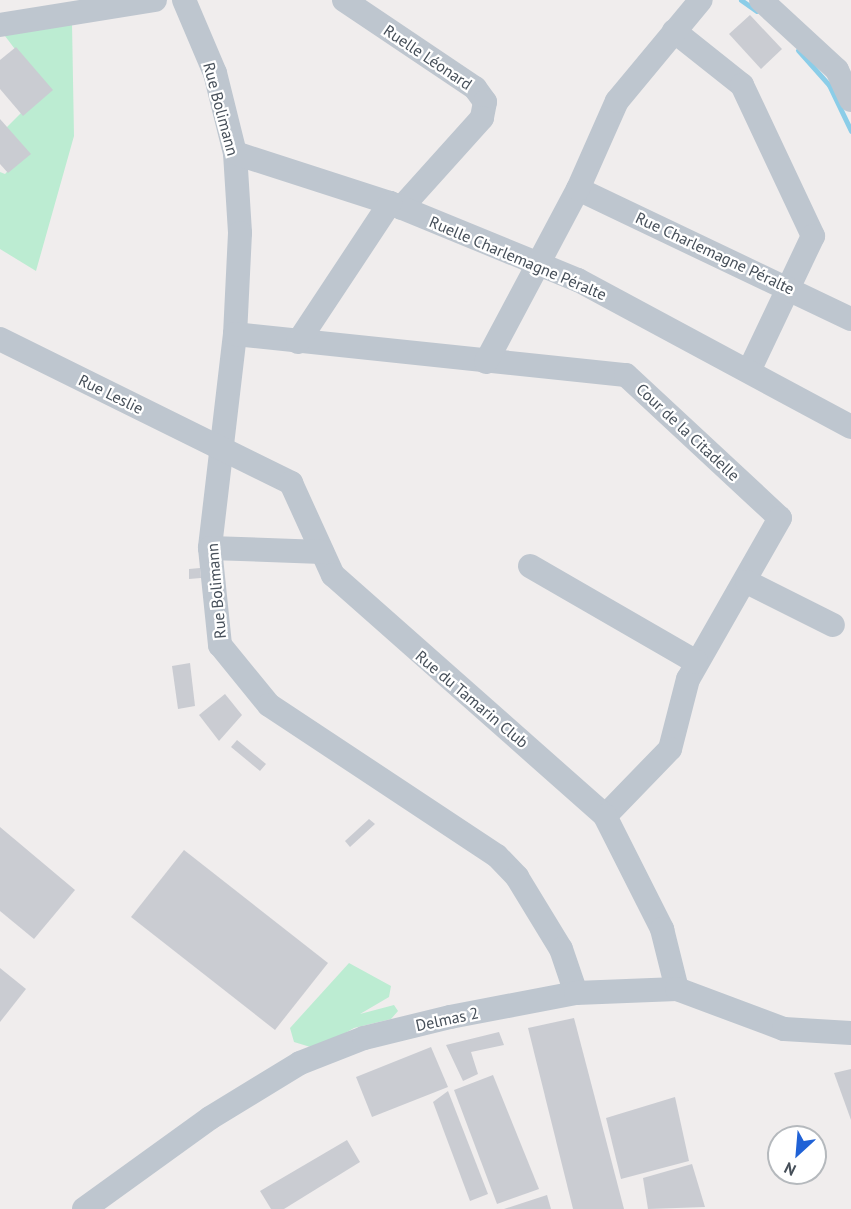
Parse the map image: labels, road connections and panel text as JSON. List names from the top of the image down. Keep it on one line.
{"streets":{"street":["Ruelle Léonard","Rue Bolimann","Rue Charlemagne Péralte","Ruelle Charlemagne Péralte","Rue Leslie","Cour de la Citadelle","Rue du Tamarin Club","Delmas 2"]},"crossings":[["Ruelle Léonard","Ruelle Charlemagne Péralte"],["Ruelle Léonard","Cour de la Citadelle"],["Rue Bolimann","Ruelle Charlemagne Péralte"],["Rue Bolimann","Rue Leslie"],["Rue Bolimann","Cour de la Citadelle"],["Rue Bolimann","Rue du Tamarin Club"],["Rue Bolimann","Delmas 2"],["Rue Leslie","Rue du Tamarin Club"],["Cour de la Citadelle","Rue du Tamarin Club"],["Rue du Tamarin Club","Delmas 2"]],"north":"bottom left"}
